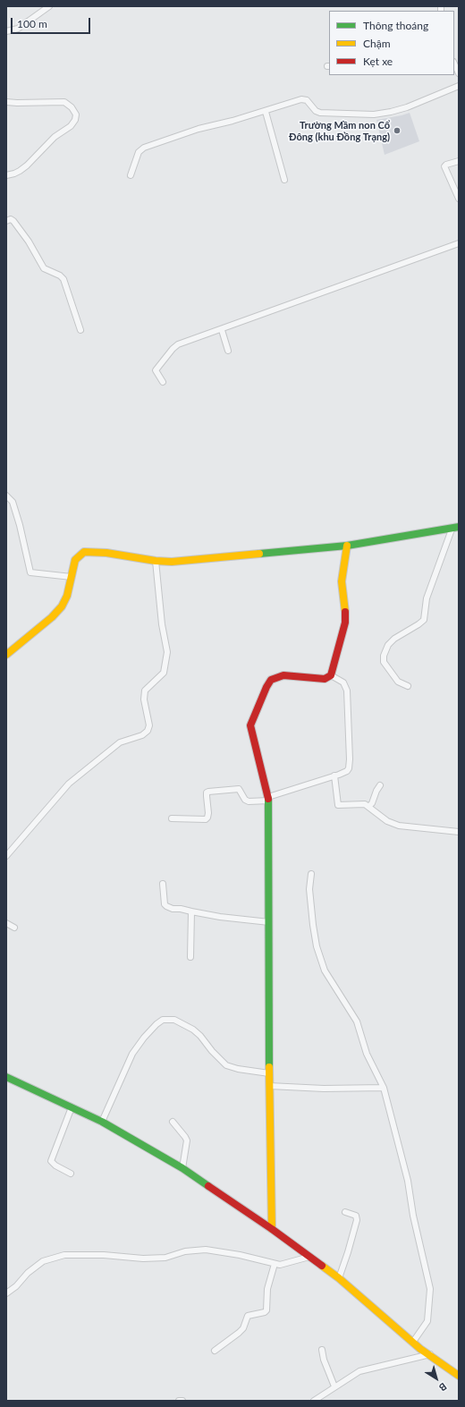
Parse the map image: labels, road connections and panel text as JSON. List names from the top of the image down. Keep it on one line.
{"places":["Trường Mầm non Cổ Đông (khu Đồng Trạng)"],"legend":["Thông thoáng","Chậm","Kẹt xe"],"scale_bar":"100 m","north":"bottom right"}
